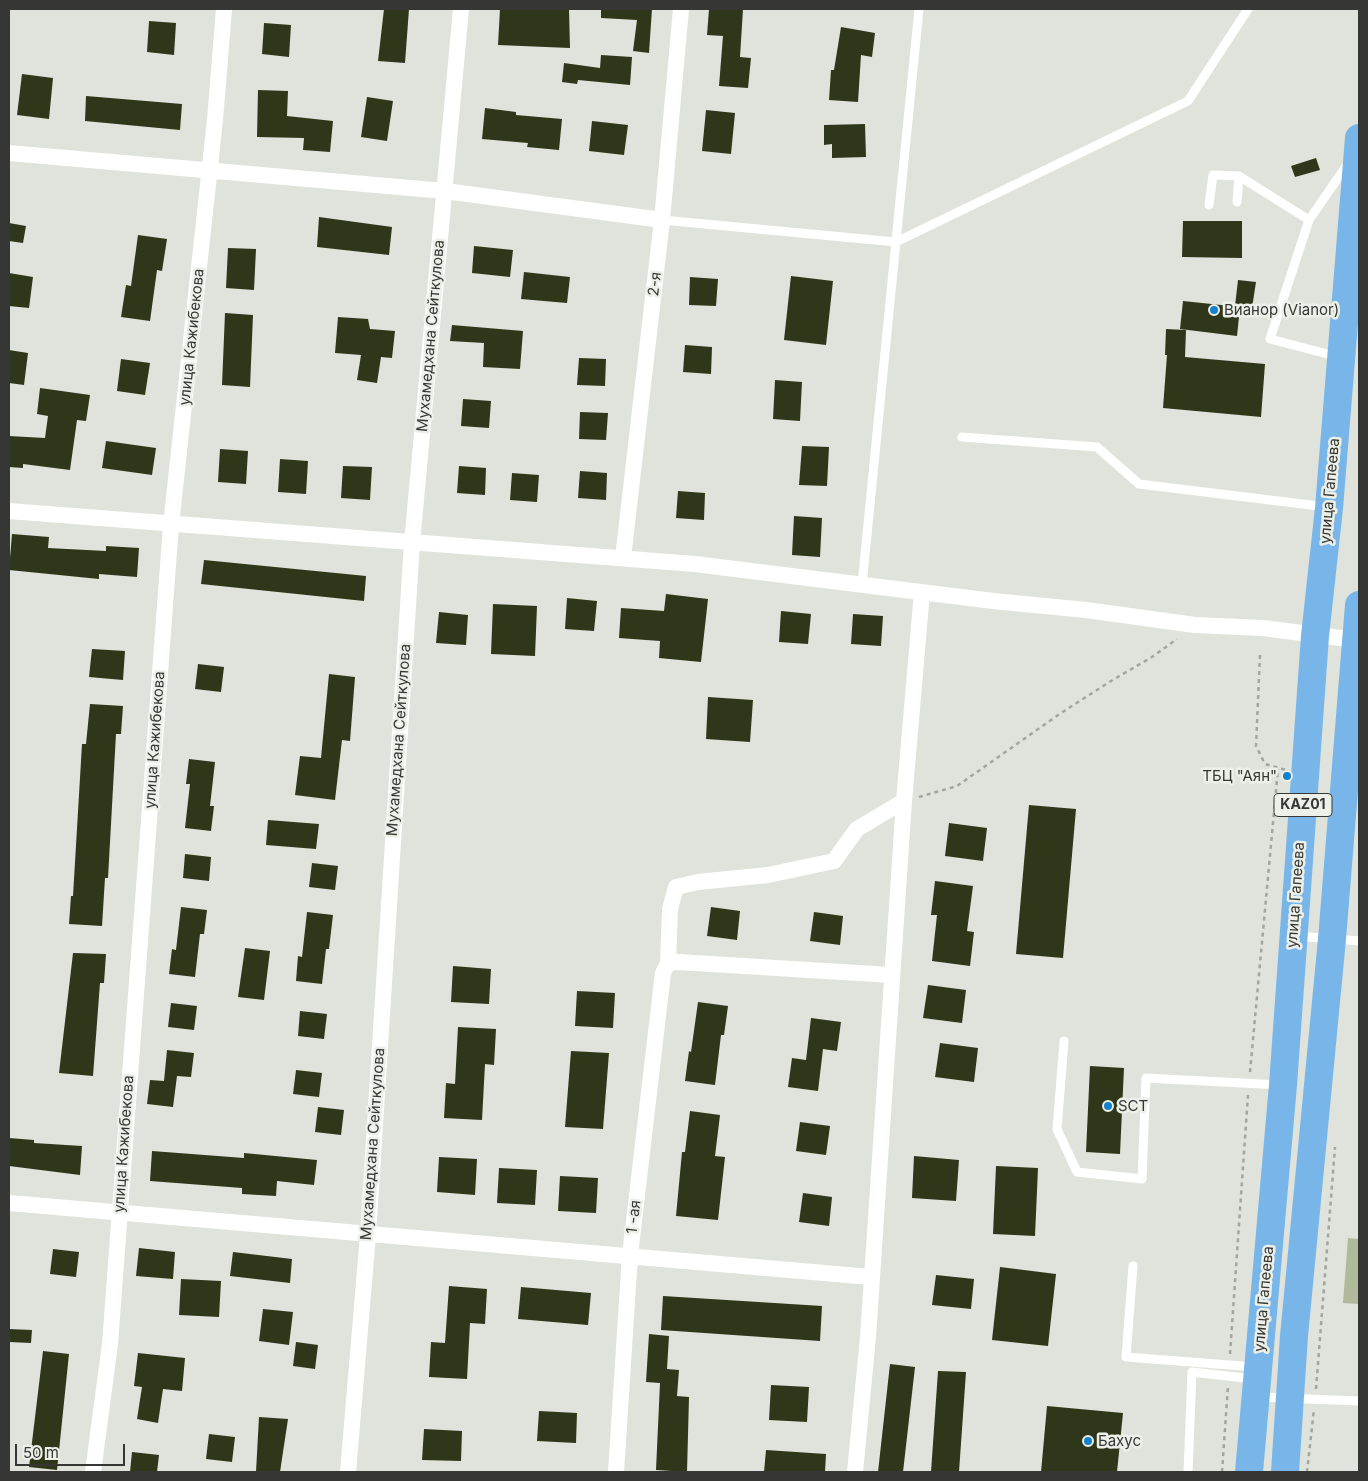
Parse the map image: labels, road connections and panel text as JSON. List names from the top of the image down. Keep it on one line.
{"streets":{"highway":["улица Гапеева","KАZ01"],"street":["2-я","Мухамедхана Сейткулова","улица Кажибекова","1 -ая"]},"places":["Вианор (Vianor)","ТБЦ \"Аян\"","SCT","Бахус"],"scale_bar":"50 m"}
